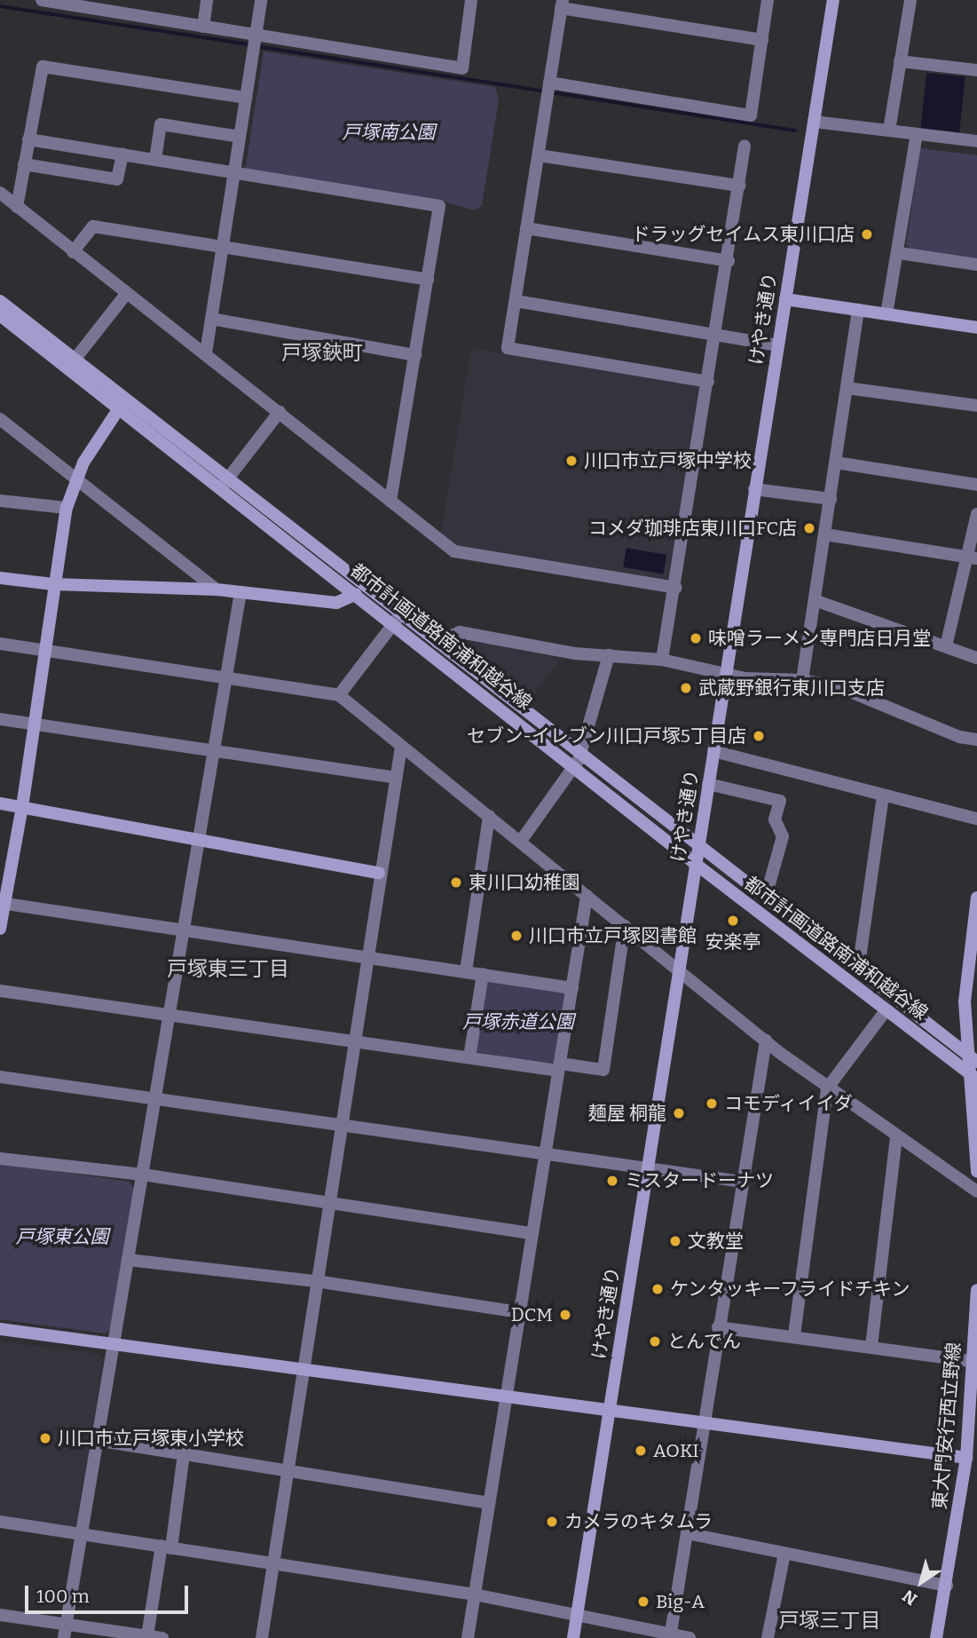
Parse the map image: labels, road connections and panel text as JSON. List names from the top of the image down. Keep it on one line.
{"streets":{"street":["けやき通り","都市計画道路南浦和越谷線","東大門安行西立野線"]},"crossings":[["けやき通り","都市計画道路南浦和越谷線"]],"districts":["戸塚鋏町","戸塚東三丁目","戸塚三丁目"],"parks":["戸塚南公園","戸塚赤道公園","戸塚東公園"],"places":["ドラッグセイムス東川口店","川口市立戸塚中学校","コメダ珈琲店東川口FC店","味噌ラーメン専門店日月堂","武蔵野銀行東川口支店","セブン-イレブン川口戸塚5丁目店","東川口幼稚園","安楽亭","川口市立戸塚図書館","コモディイイダ","麺屋 桐龍","ミスタードーナツ","文教堂","ケンタッキーフライドチキン","DCM","とんでん","川口市立戸塚東小学校","AOKI","カメラのキタムラ","Big-A"],"scale_bar":"100 m","north":"bottom left"}
